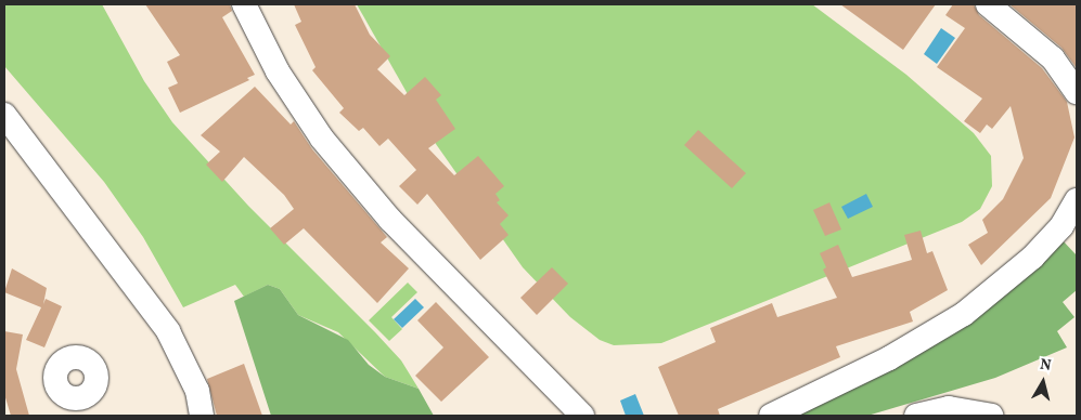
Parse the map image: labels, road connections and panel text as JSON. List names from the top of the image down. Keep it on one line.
{"north":"top"}
